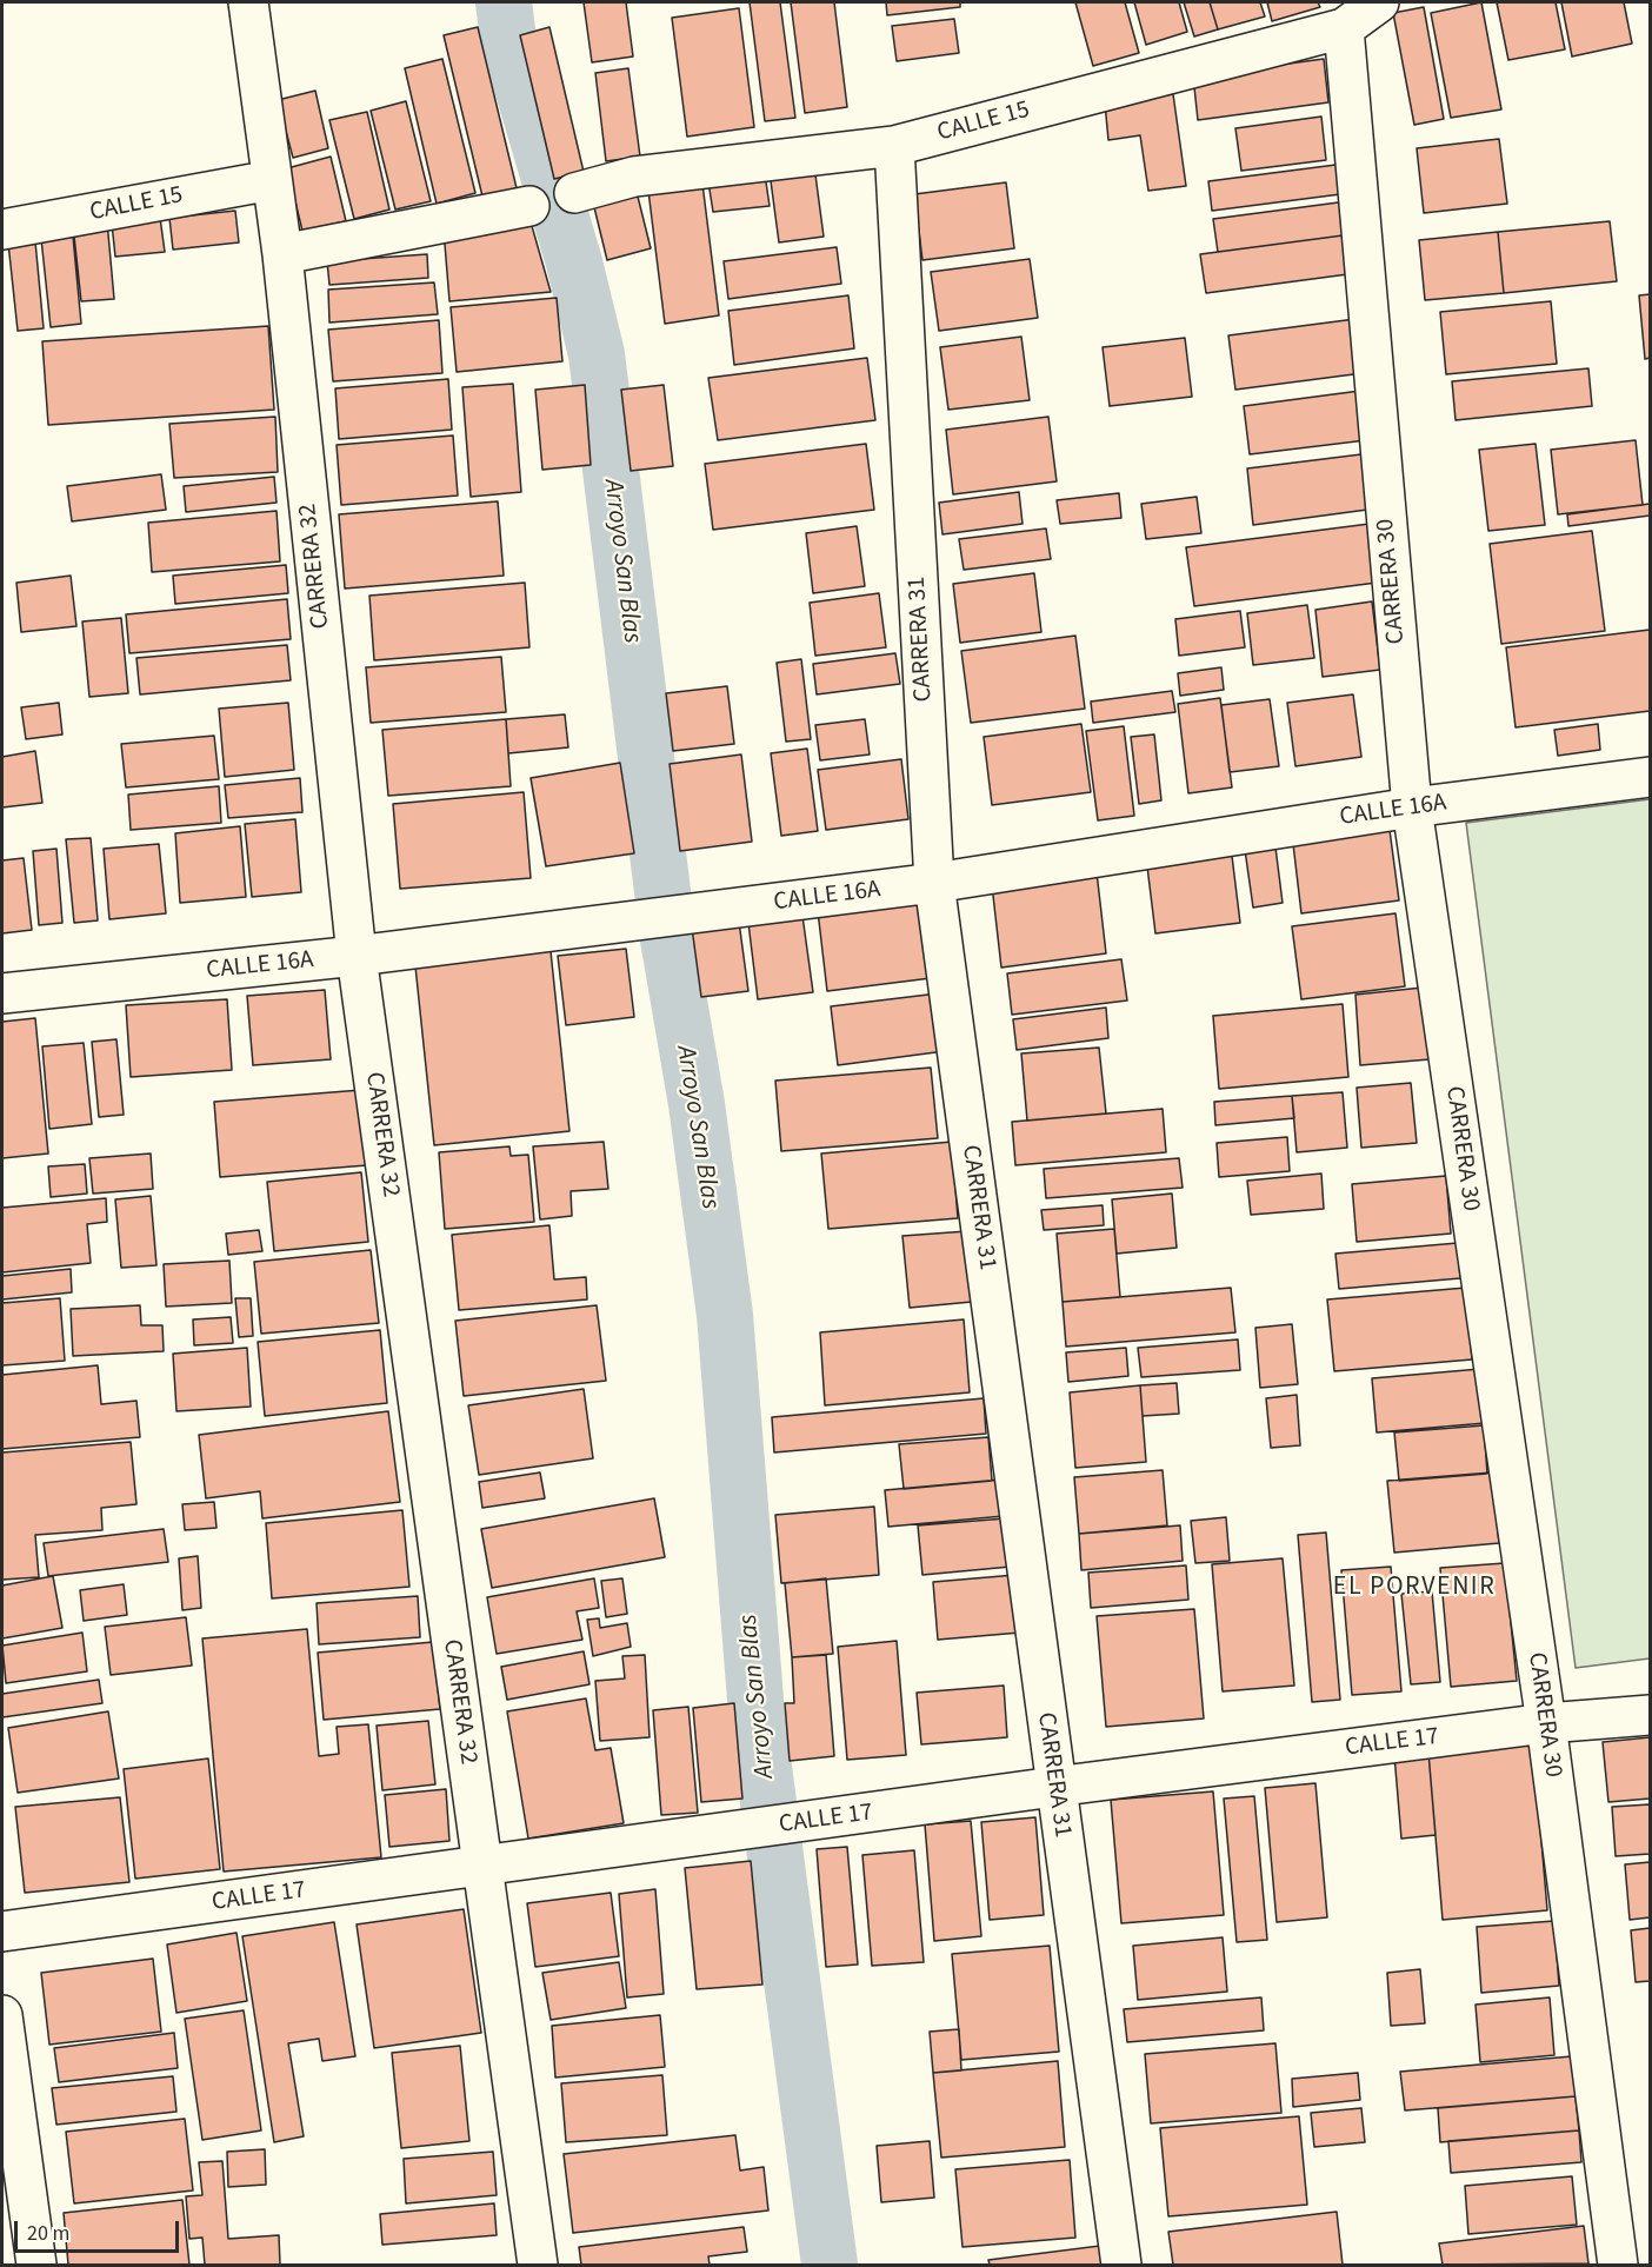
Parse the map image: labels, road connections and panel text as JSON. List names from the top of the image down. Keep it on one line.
{"streets":{"street":["CALLE 15","CARRERA 32","CARRERA 30","CARRERA 31","CALLE 16A","CALLE 17"]},"crossings":[["CALLE 15","CARRERA 32"],["CALLE 15","CARRERA 30"],["CALLE 15","CARRERA 31"],["CARRERA 32","CALLE 16A"],["CARRERA 32","CALLE 17"],["CARRERA 30","CALLE 16A"],["CARRERA 30","CALLE 17"],["CARRERA 31","CALLE 16A"],["CARRERA 31","CALLE 17"]],"districts":["EL PORVENIR"],"water":["Arroyo San Blas"],"scale_bar":"20 m"}
